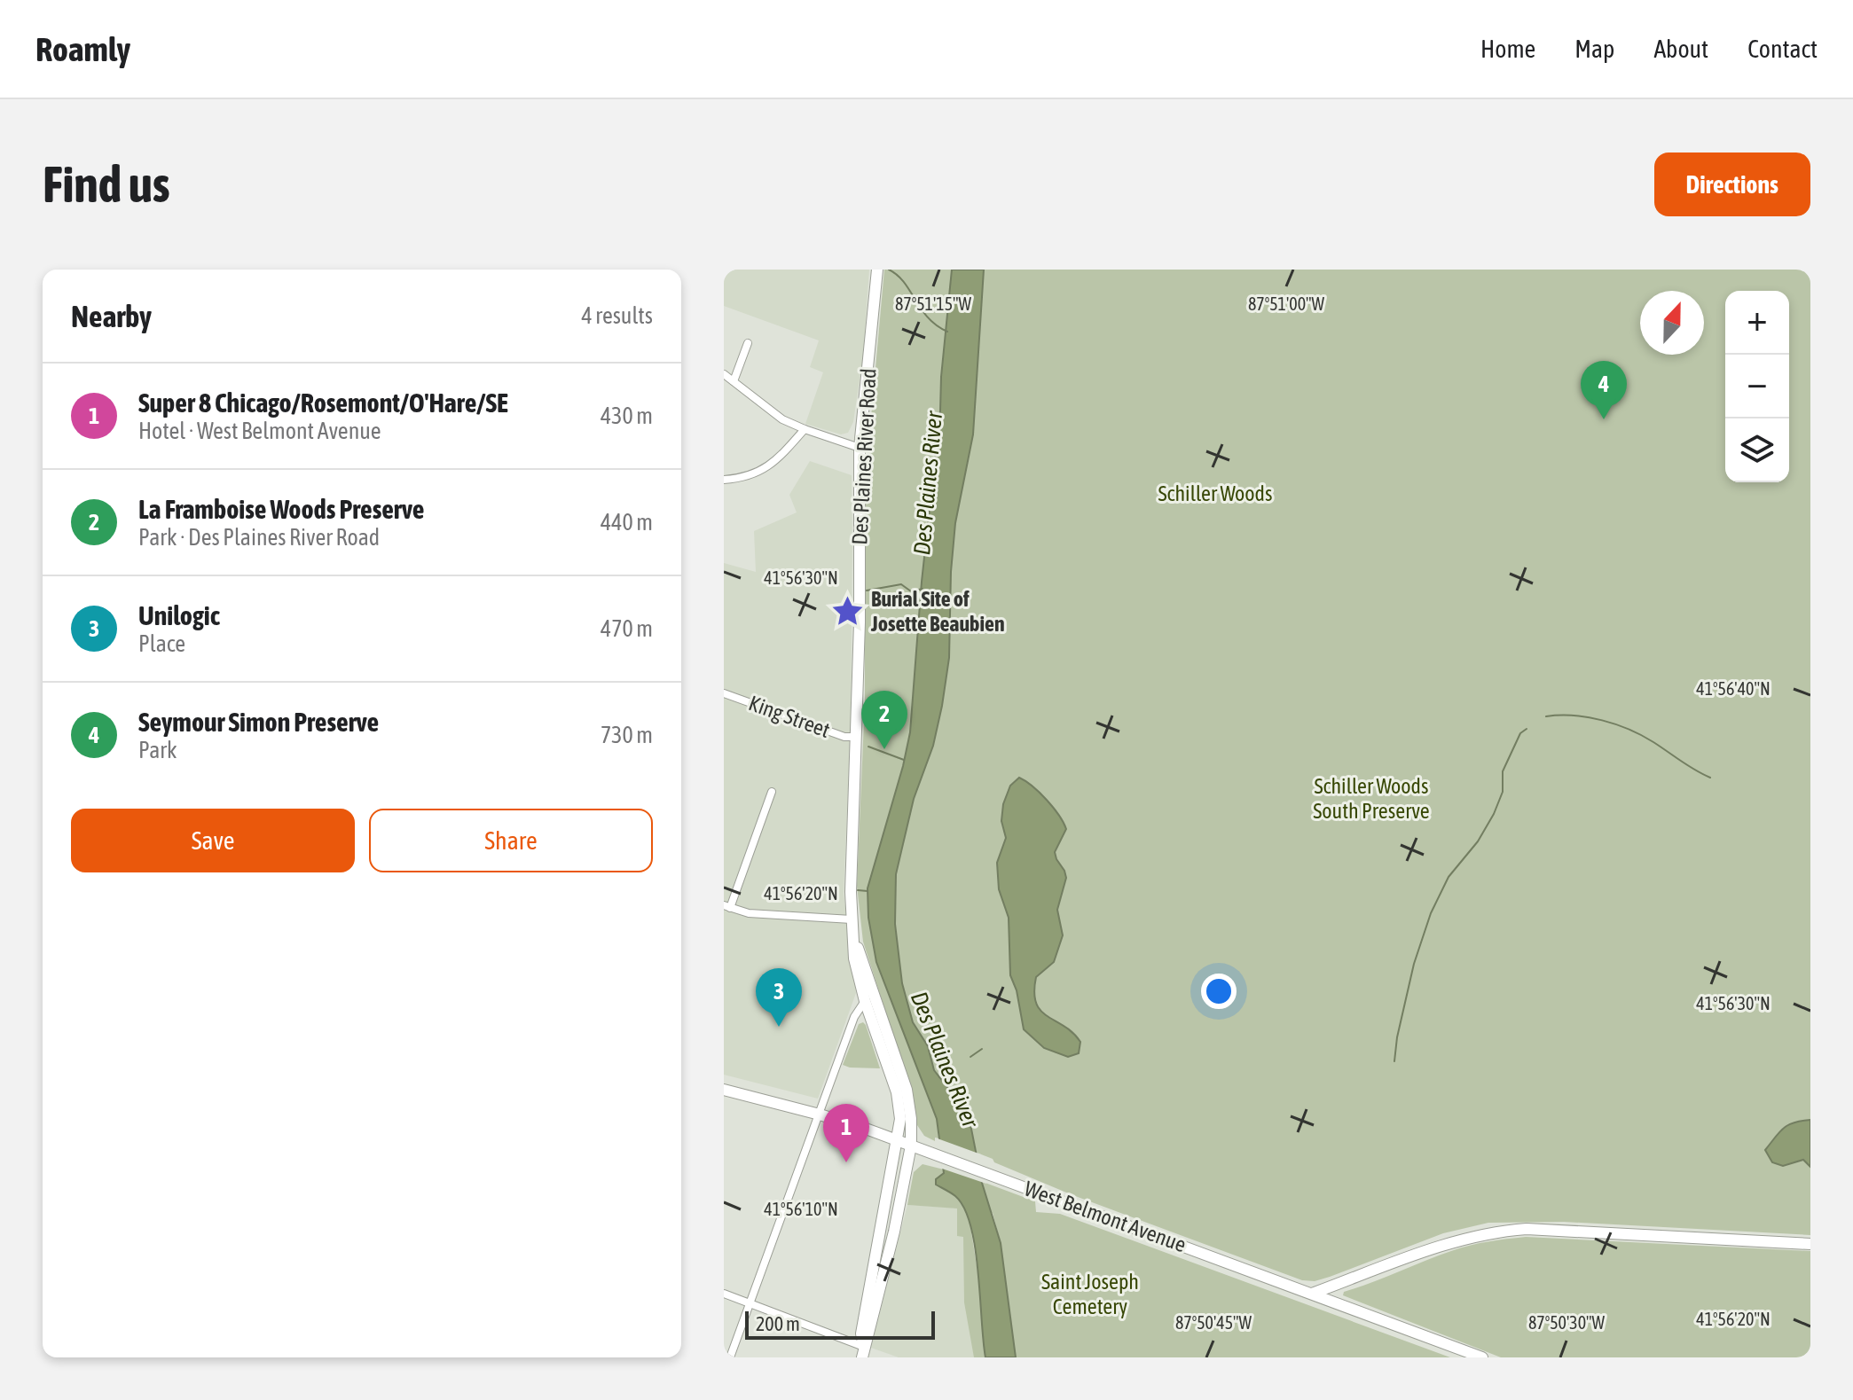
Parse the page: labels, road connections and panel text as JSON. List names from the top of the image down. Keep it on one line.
{"streets":{"main road":["Des Plaines River Road","West Belmont Avenue"],"street":["King Street"]},"crossings":[["Des Plaines River Road","King Street"],["Des Plaines River Road","West Belmont Avenue"]],"water":["Des Plaines River"],"parks":["Schiller Woods","Schiller Woods South Preserve","Saint Joseph Cemetery"],"places":{"place":["Burial Site of Josette Beaubien"]},"scale_bar":"200 m","north":"top","page":{"header":"Roamly","nav":["Home","Map","About","Contact"],"buttons":["Directions",["Save","Share"]],"title":"Find us","heading":["Nearby","4 results"],"map_buttons":["+","−"],"pins":["4","2","3","1"],"list":[{"mark":"1","name":"Super 8 Chicago/Rosemont/O'Hare/SE","note":"Hotel · West Belmont Avenue","value":"430 m"},{"mark":"2","name":"La Framboise Woods Preserve","note":"Park · Des Plaines River Road","value":"440 m"},{"mark":"3","name":"Unilogic","note":"Place","value":"470 m"},{"mark":"4","name":"Seymour Simon Preserve","note":"Park","value":"730 m"}],"scale":"200 m"},"coordinates":["87°51'00\"W","87°51'15\"W","41°56'30\"N","41°56'40\"N","41°56'20\"N","41°56'10\"N","87°50'45\"W","87°50'30\"W"]}
